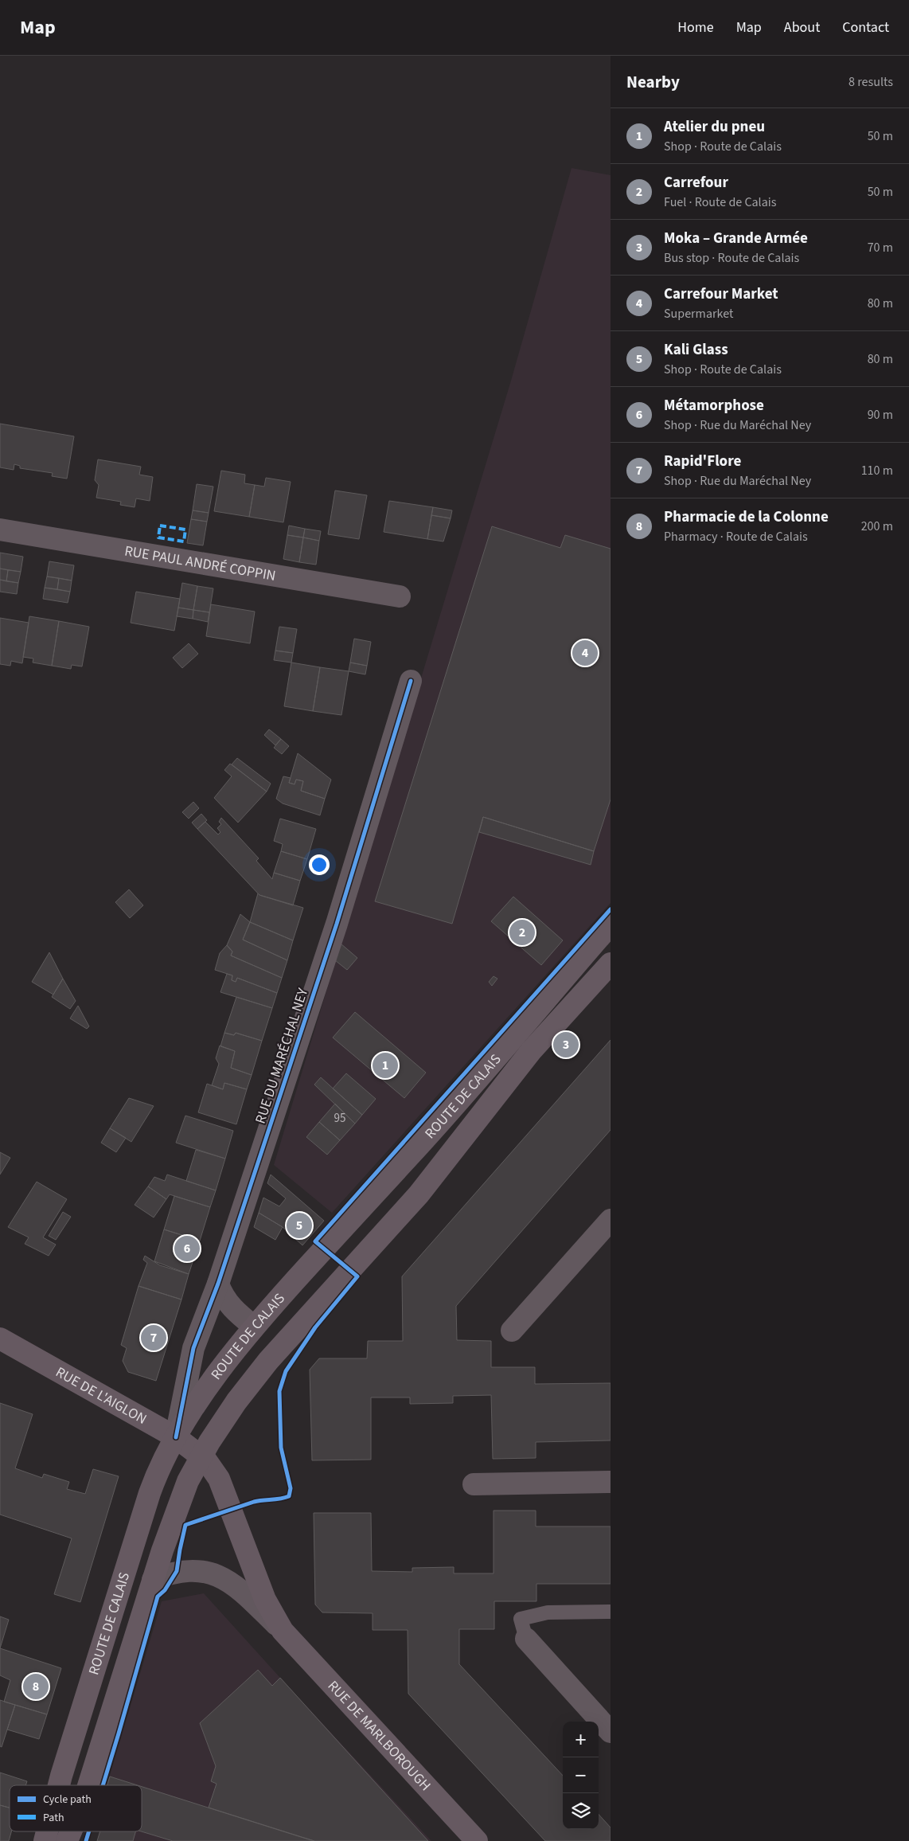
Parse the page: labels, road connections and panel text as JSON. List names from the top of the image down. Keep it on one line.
{"streets":{"main road":["ROUTE DE CALAIS","RUE DE L'AIGLON","RUE DE MARLBOROUGH"],"street":["RUE PAUL ANDRÉ COPPIN","RUE DU MARÉCHAL NEY"]},"crossings":[["RUE DU MARÉCHAL NEY","ROUTE DE CALAIS"],["RUE DU MARÉCHAL NEY","RUE DE L'AIGLON"],["ROUTE DE CALAIS","RUE DE L'AIGLON"],["ROUTE DE CALAIS","RUE DE MARLBOROUGH"],["RUE DE L'AIGLON","RUE DE MARLBOROUGH"]],"house_numbers":["95"],"legend":["Cycle path","Path"],"page":{"header":"Map","nav":["Home","Map","About","Contact"],"heading":["Nearby","8 results"],"list":[{"mark":"1","name":"Atelier du pneu","note":"Shop · Route de Calais","value":"50 m"},{"mark":"2","name":"Carrefour","note":"Fuel · Route de Calais","value":"50 m"},{"mark":"3","name":"Moka – Grande Armée","note":"Bus stop · Route de Calais","value":"70 m"},{"mark":"4","name":"Carrefour Market","note":"Supermarket","value":"80 m"},{"mark":"5","name":"Kali Glass","note":"Shop · Route de Calais","value":"80 m"},{"mark":"6","name":"Métamorphose","note":"Shop · Rue du Maréchal Ney","value":"90 m"},{"mark":"7","name":"Rapid'Flore","note":"Shop · Rue du Maréchal Ney","value":"110 m"},{"mark":"8","name":"Pharmacie de la Colonne","note":"Pharmacy · Route de Calais","value":"200 m"}],"pins":["4","2","3","1","5","6","7","8"],"map_buttons":["+","−"]}}
